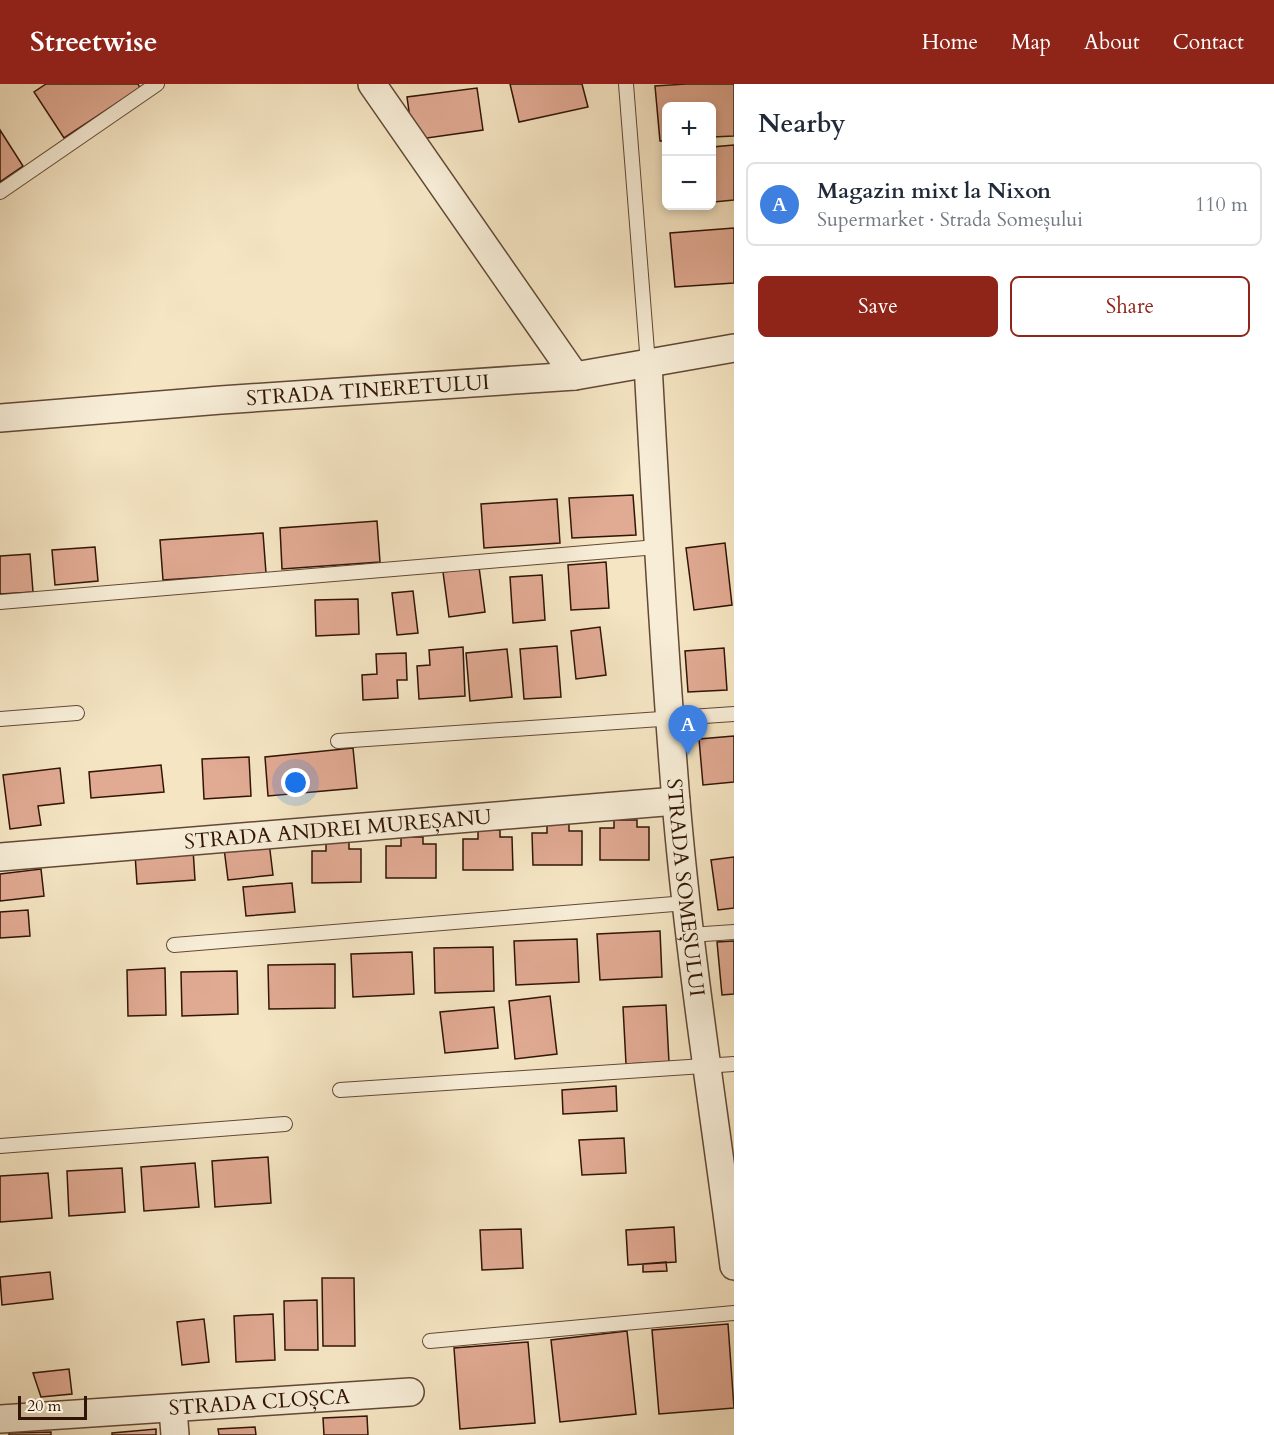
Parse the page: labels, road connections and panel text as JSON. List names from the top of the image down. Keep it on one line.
{"streets":{"street":["STRADA TINERETULUI","STRADA ANDREI MUREȘANU","STRADA SOMEȘULUI","STRADA CLOȘCA"]},"crossings":[["STRADA TINERETULUI","STRADA SOMEȘULUI"],["STRADA ANDREI MUREȘANU","STRADA SOMEȘULUI"]],"scale_bar":"20 m","page":{"header":"Streetwise","nav":["Home","Map","About","Contact"],"heading":"Nearby","map_buttons":["+","−"],"list":[{"mark":"A","name":"Magazin mixt la Nixon","note":"Supermarket · Strada Someșului","value":"110 m"}],"buttons":["Save","Share"],"pins":"A","scale":"20 m"}}
